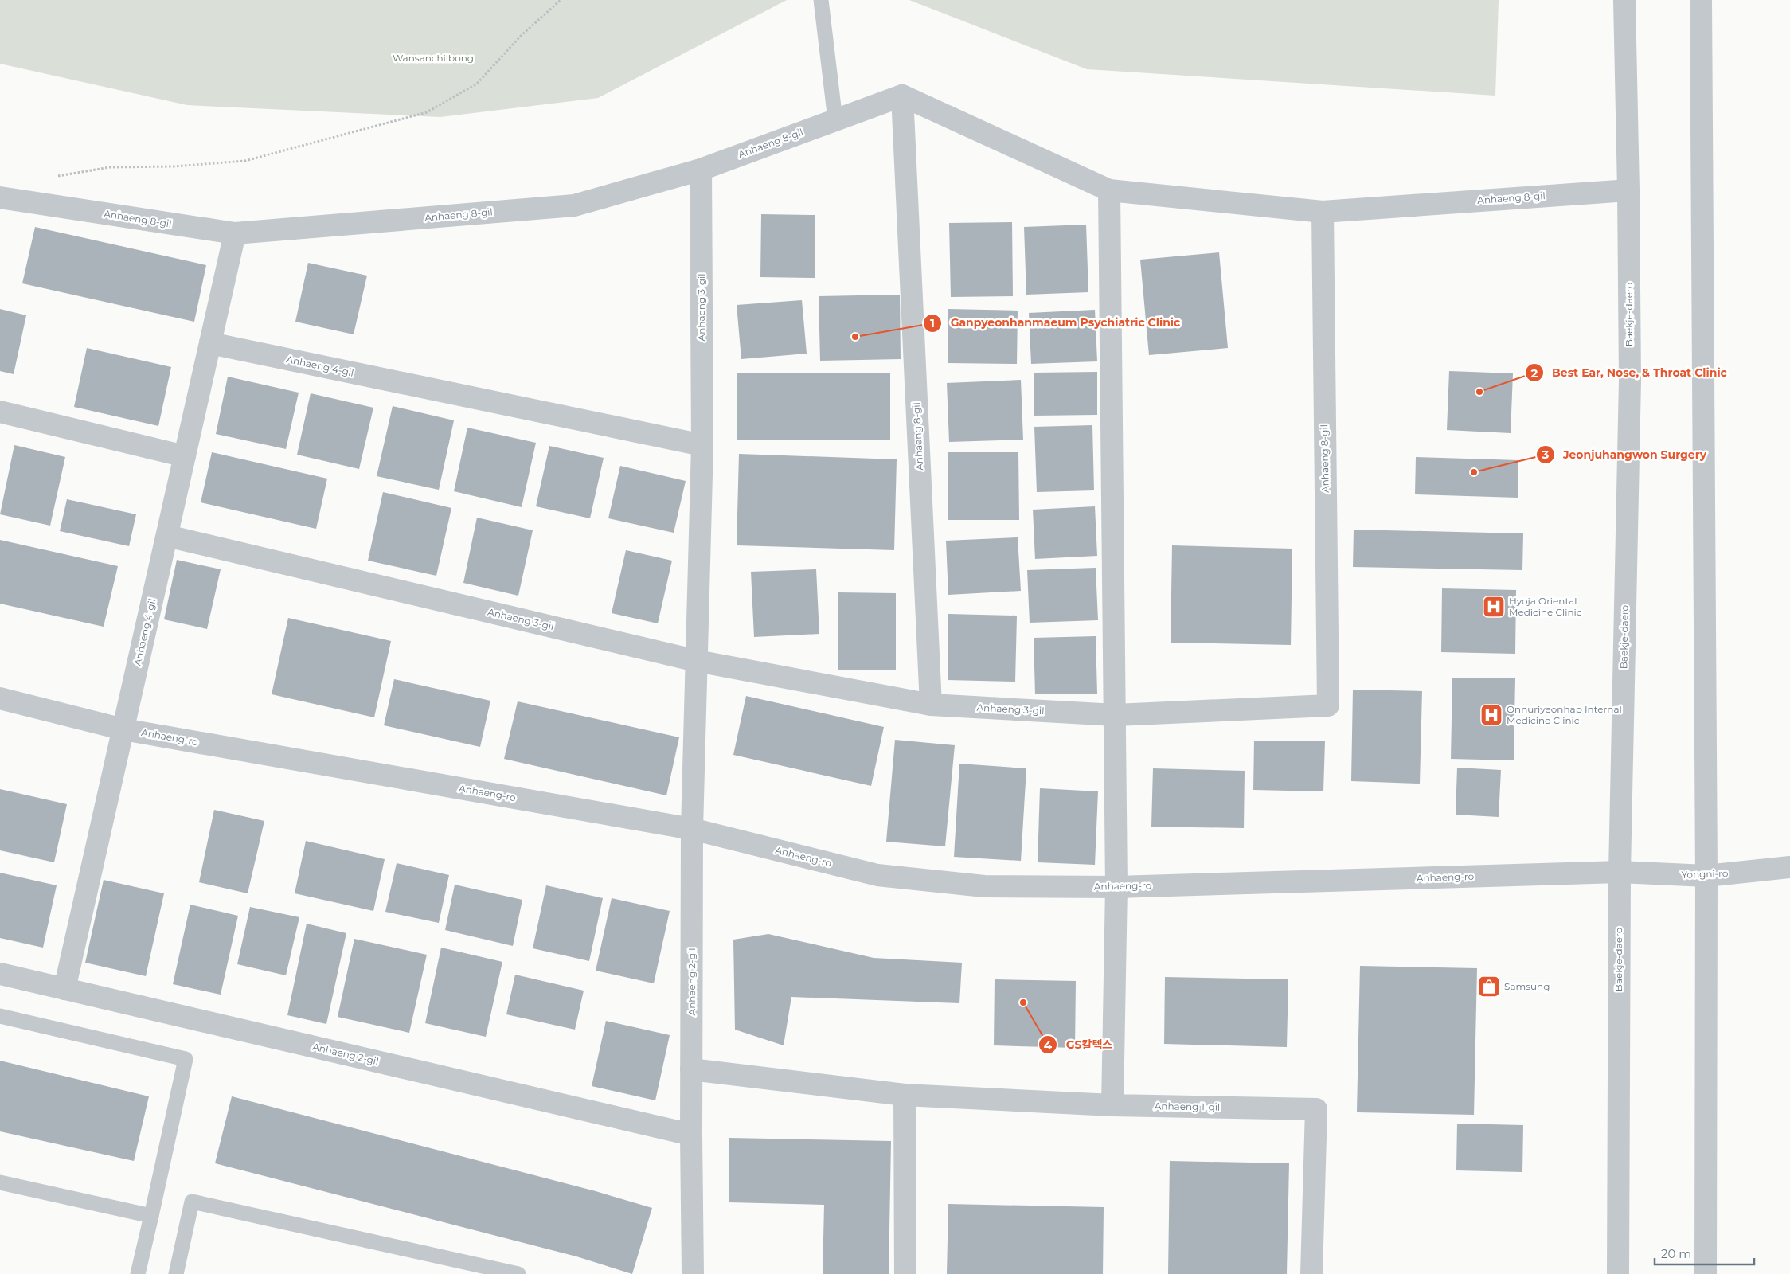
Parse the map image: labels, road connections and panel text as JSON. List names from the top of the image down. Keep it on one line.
{"streets":{"street":["Anhaeng 8-gil","Anhaeng 3-gil","Baekje-daero","Anhaeng 4-gil","Anhaeng-ro","Yongni-ro","Anhaeng 2-gil","Anhaeng 1-gil"]},"crossings":[["Anhaeng 8-gil","Anhaeng 3-gil"],["Anhaeng 8-gil","Baekje-daero"],["Anhaeng 8-gil","Anhaeng 4-gil"],["Anhaeng 3-gil","Anhaeng 4-gil"],["Anhaeng 3-gil","Anhaeng-ro"],["Anhaeng 3-gil","Anhaeng 2-gil"],["Baekje-daero","Anhaeng-ro"],["Baekje-daero","Yongni-ro"],["Anhaeng 4-gil","Anhaeng-ro"],["Anhaeng 4-gil","Anhaeng 2-gil"],["Anhaeng-ro","Yongni-ro"],["Anhaeng-ro","Anhaeng 2-gil"]],"parks":["Wansanchilbong"],"places":{"other":["Ganpyeonhanmaeum Psychiatric Clinic","Best Ear, Nose, & Throat Clinic","Jeonjuhangwon Surgery","GS칼텍스"],"hospital":["Hyoja Oriental Medicine Clinic","Onnuriyeonhap Internal Medicine Clinic"],"shop":["Samsung"]},"scale_bar":"20 m"}
